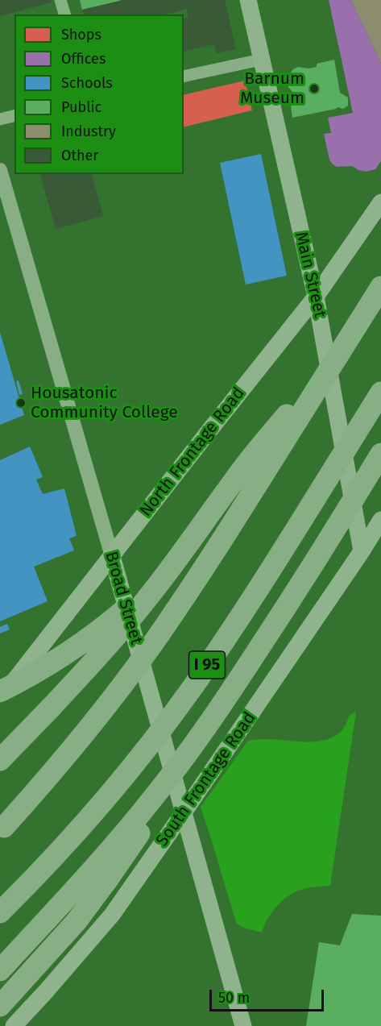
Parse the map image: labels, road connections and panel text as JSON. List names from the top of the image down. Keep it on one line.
{"streets":{"highway":["I 95"],"main road":["Main Street","North Frontage Road","Broad Street","South Frontage Road"]},"crossings":[["Main Street","North Frontage Road"],["Main Street","South Frontage Road"],["North Frontage Road","Broad Street"],["Broad Street","South Frontage Road"]],"places":["Barnum Museum","Housatonic Community College"],"legend":["Shops","Offices","Schools","Public","Industry","Other"],"scale_bar":"50 m"}
